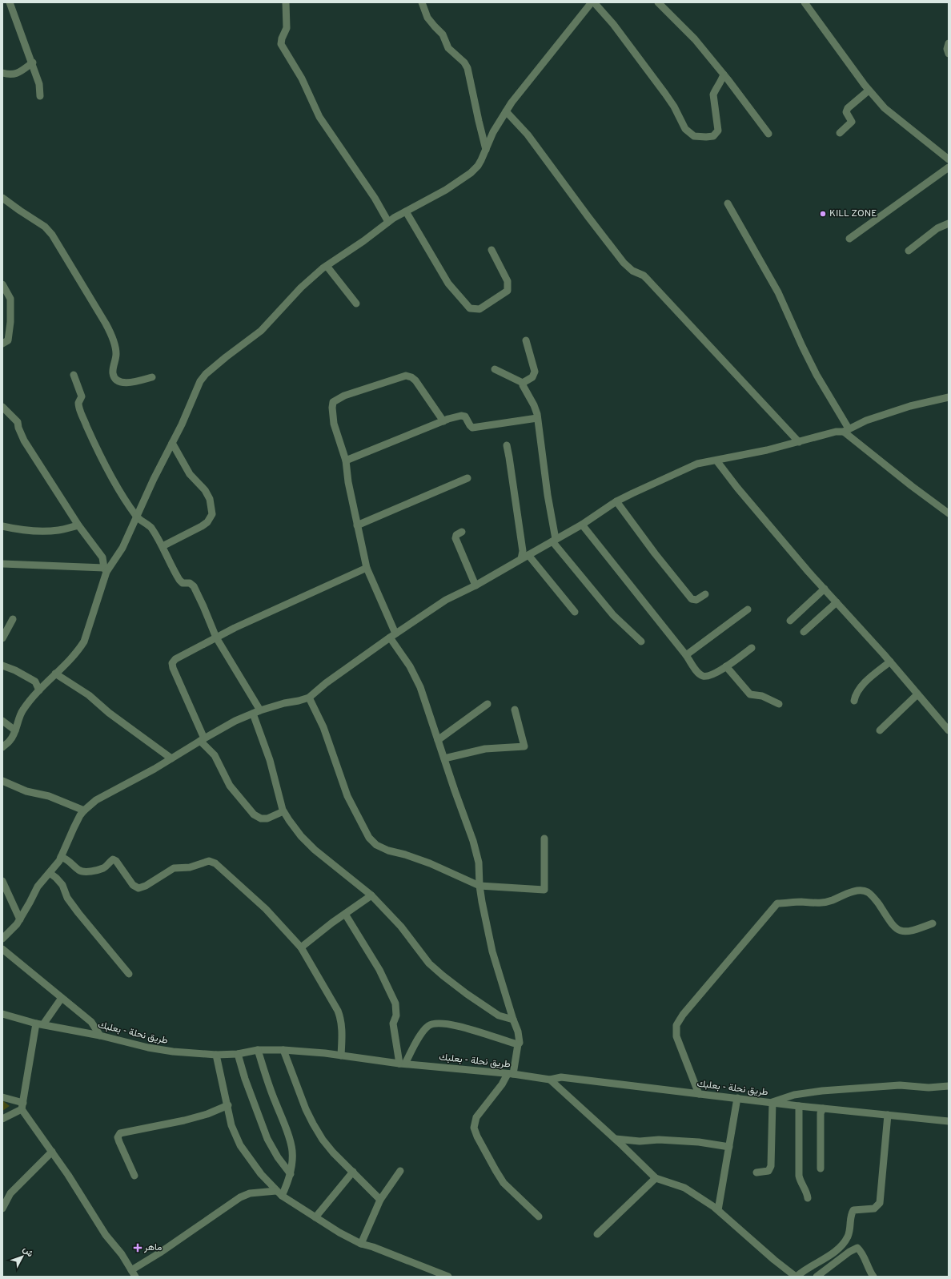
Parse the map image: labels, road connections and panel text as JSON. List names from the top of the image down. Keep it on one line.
{"streets":{"street":["طريق نحلة - بعلبك"]},"places":{"other":["KILL ZONE"],"health":["ماهر"]},"north":"top right"}
